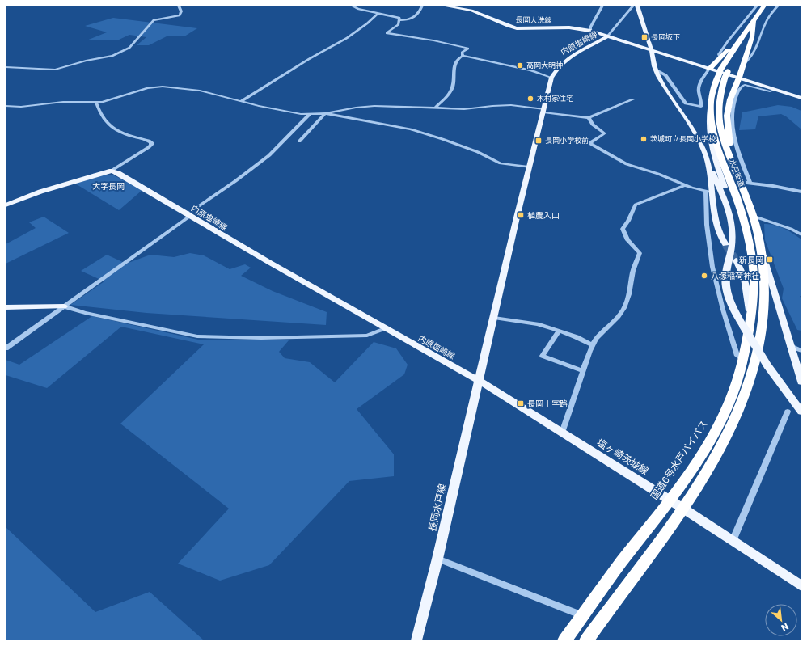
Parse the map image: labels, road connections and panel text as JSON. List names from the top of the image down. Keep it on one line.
{"streets":{"highway":["水戸街道","国道6号水戸バイパス"],"main road":["長岡大洗線","内原塩崎線","塩ヶ崎茨城線","長岡水戸線"]},"crossings":[["長岡大洗線","内原塩崎線"],["内原塩崎線","塩ヶ崎茨城線"],["内原塩崎線","長岡水戸線"],["水戸街道","国道6号水戸バイパス"],["塩ヶ崎茨城線","国道6号水戸バイパス"],["塩ヶ崎茨城線","長岡水戸線"]],"districts":["大字長岡"],"places":{"transit":["長岡坂下","長岡小学校前","植農入口","新長岡","長岡十字路"],"other":["高岡大明神","木村家住宅","茨城町立長岡小学校","八塚稲荷神社"]},"north":"bottom right"}
